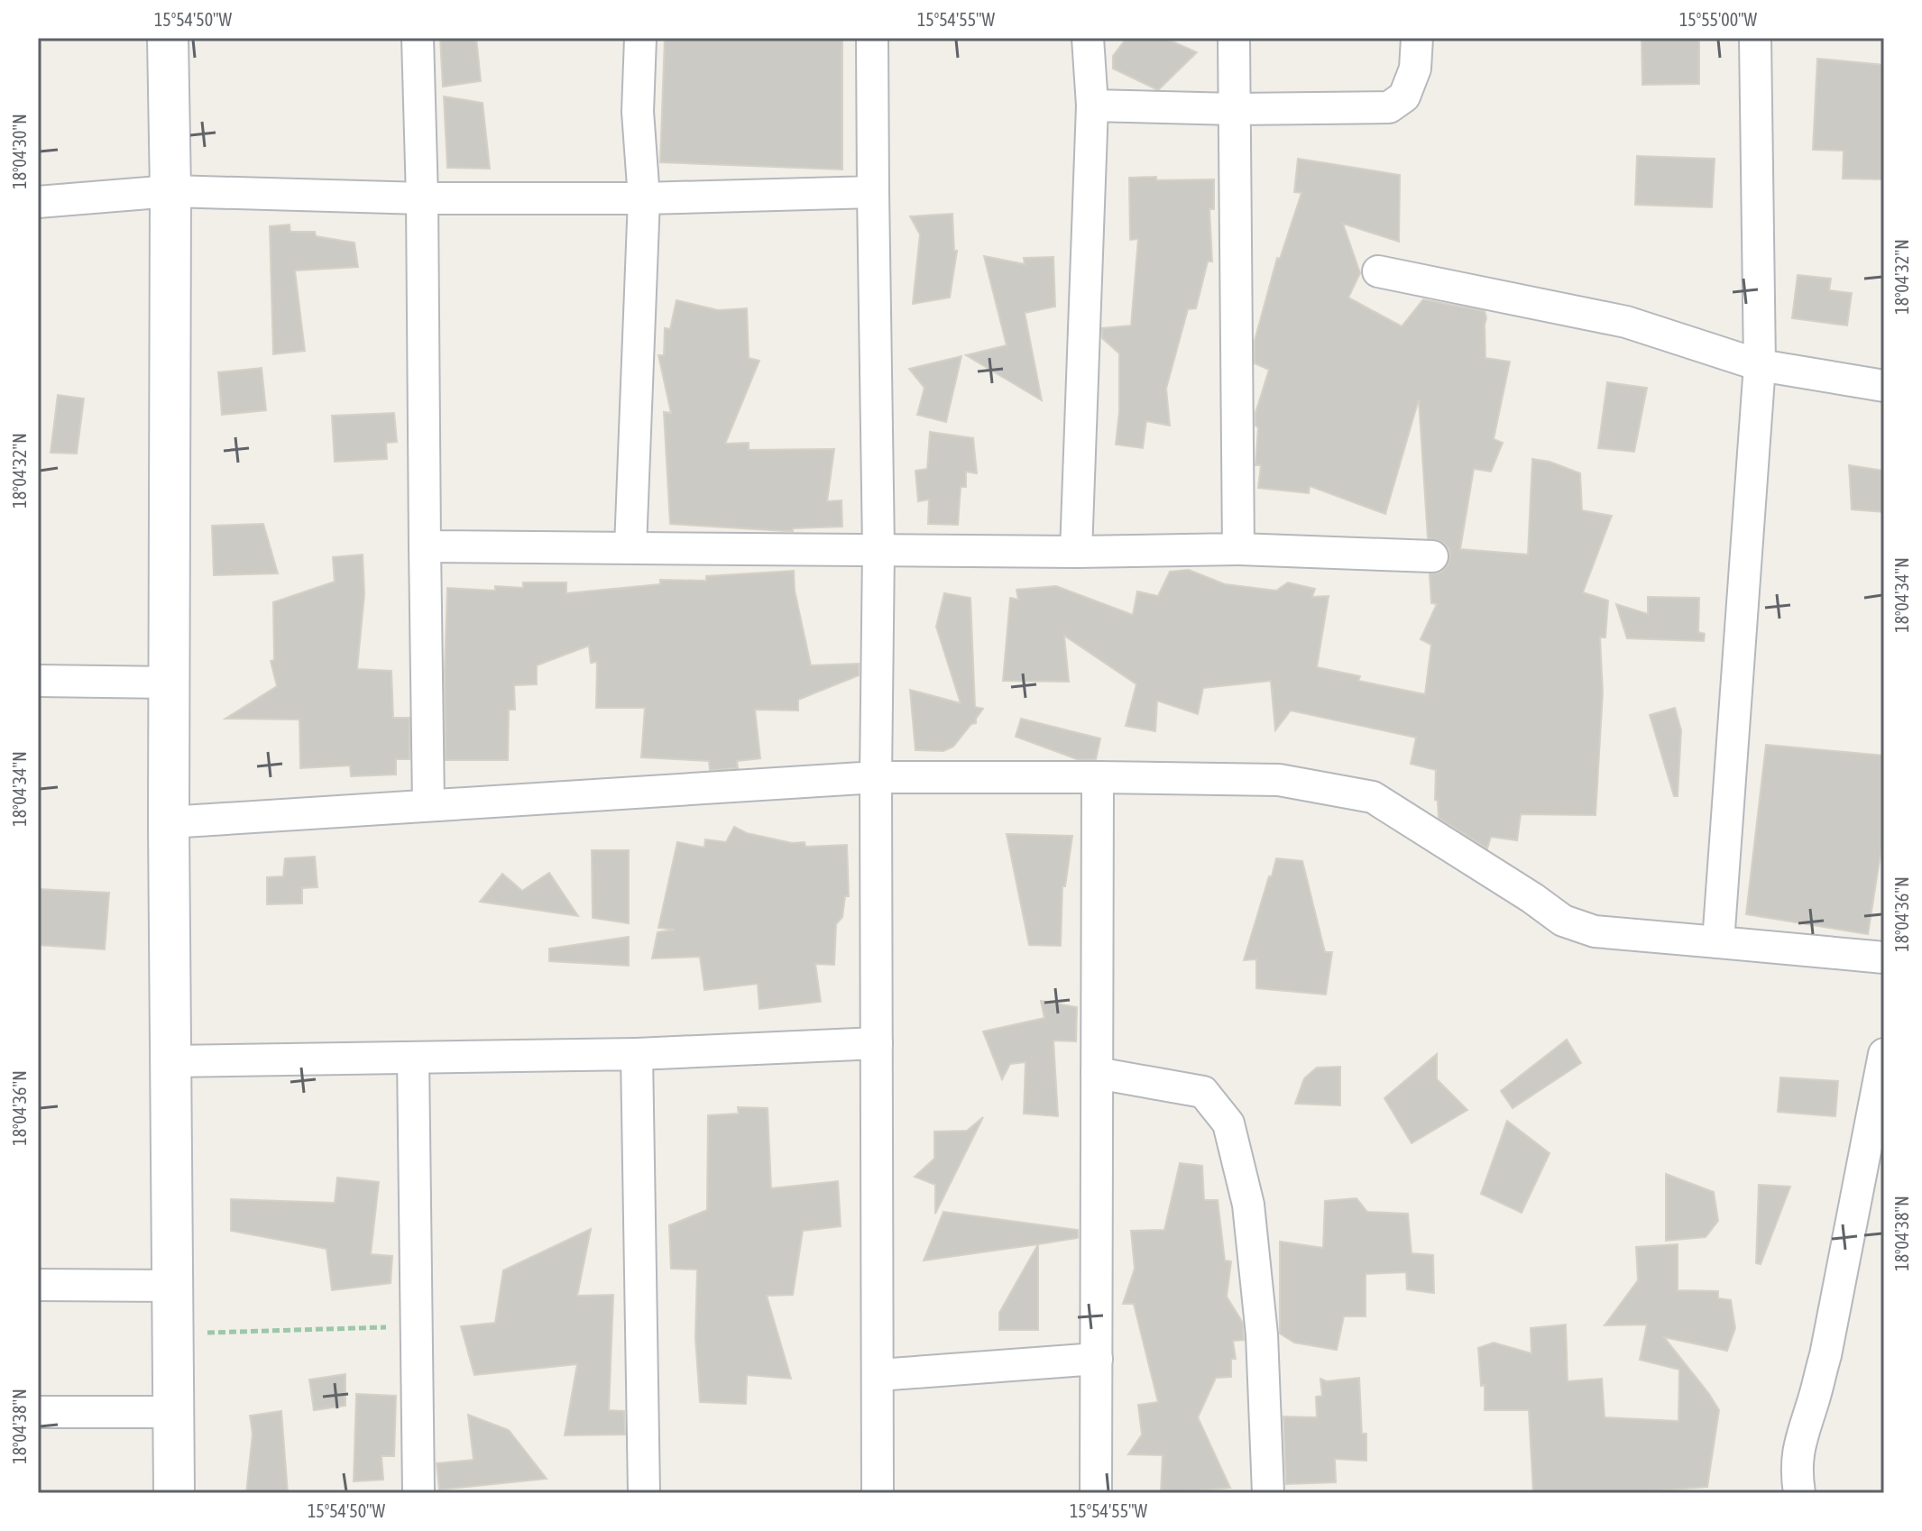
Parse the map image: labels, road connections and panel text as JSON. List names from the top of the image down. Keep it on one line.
{"coordinates":["15°54'50\"W","15°54'55\"W","15°55'00\"W","18°04'30\"N","18°04'32\"N","18°04'34\"N","18°04'36\"N","18°04'38\"N"]}
